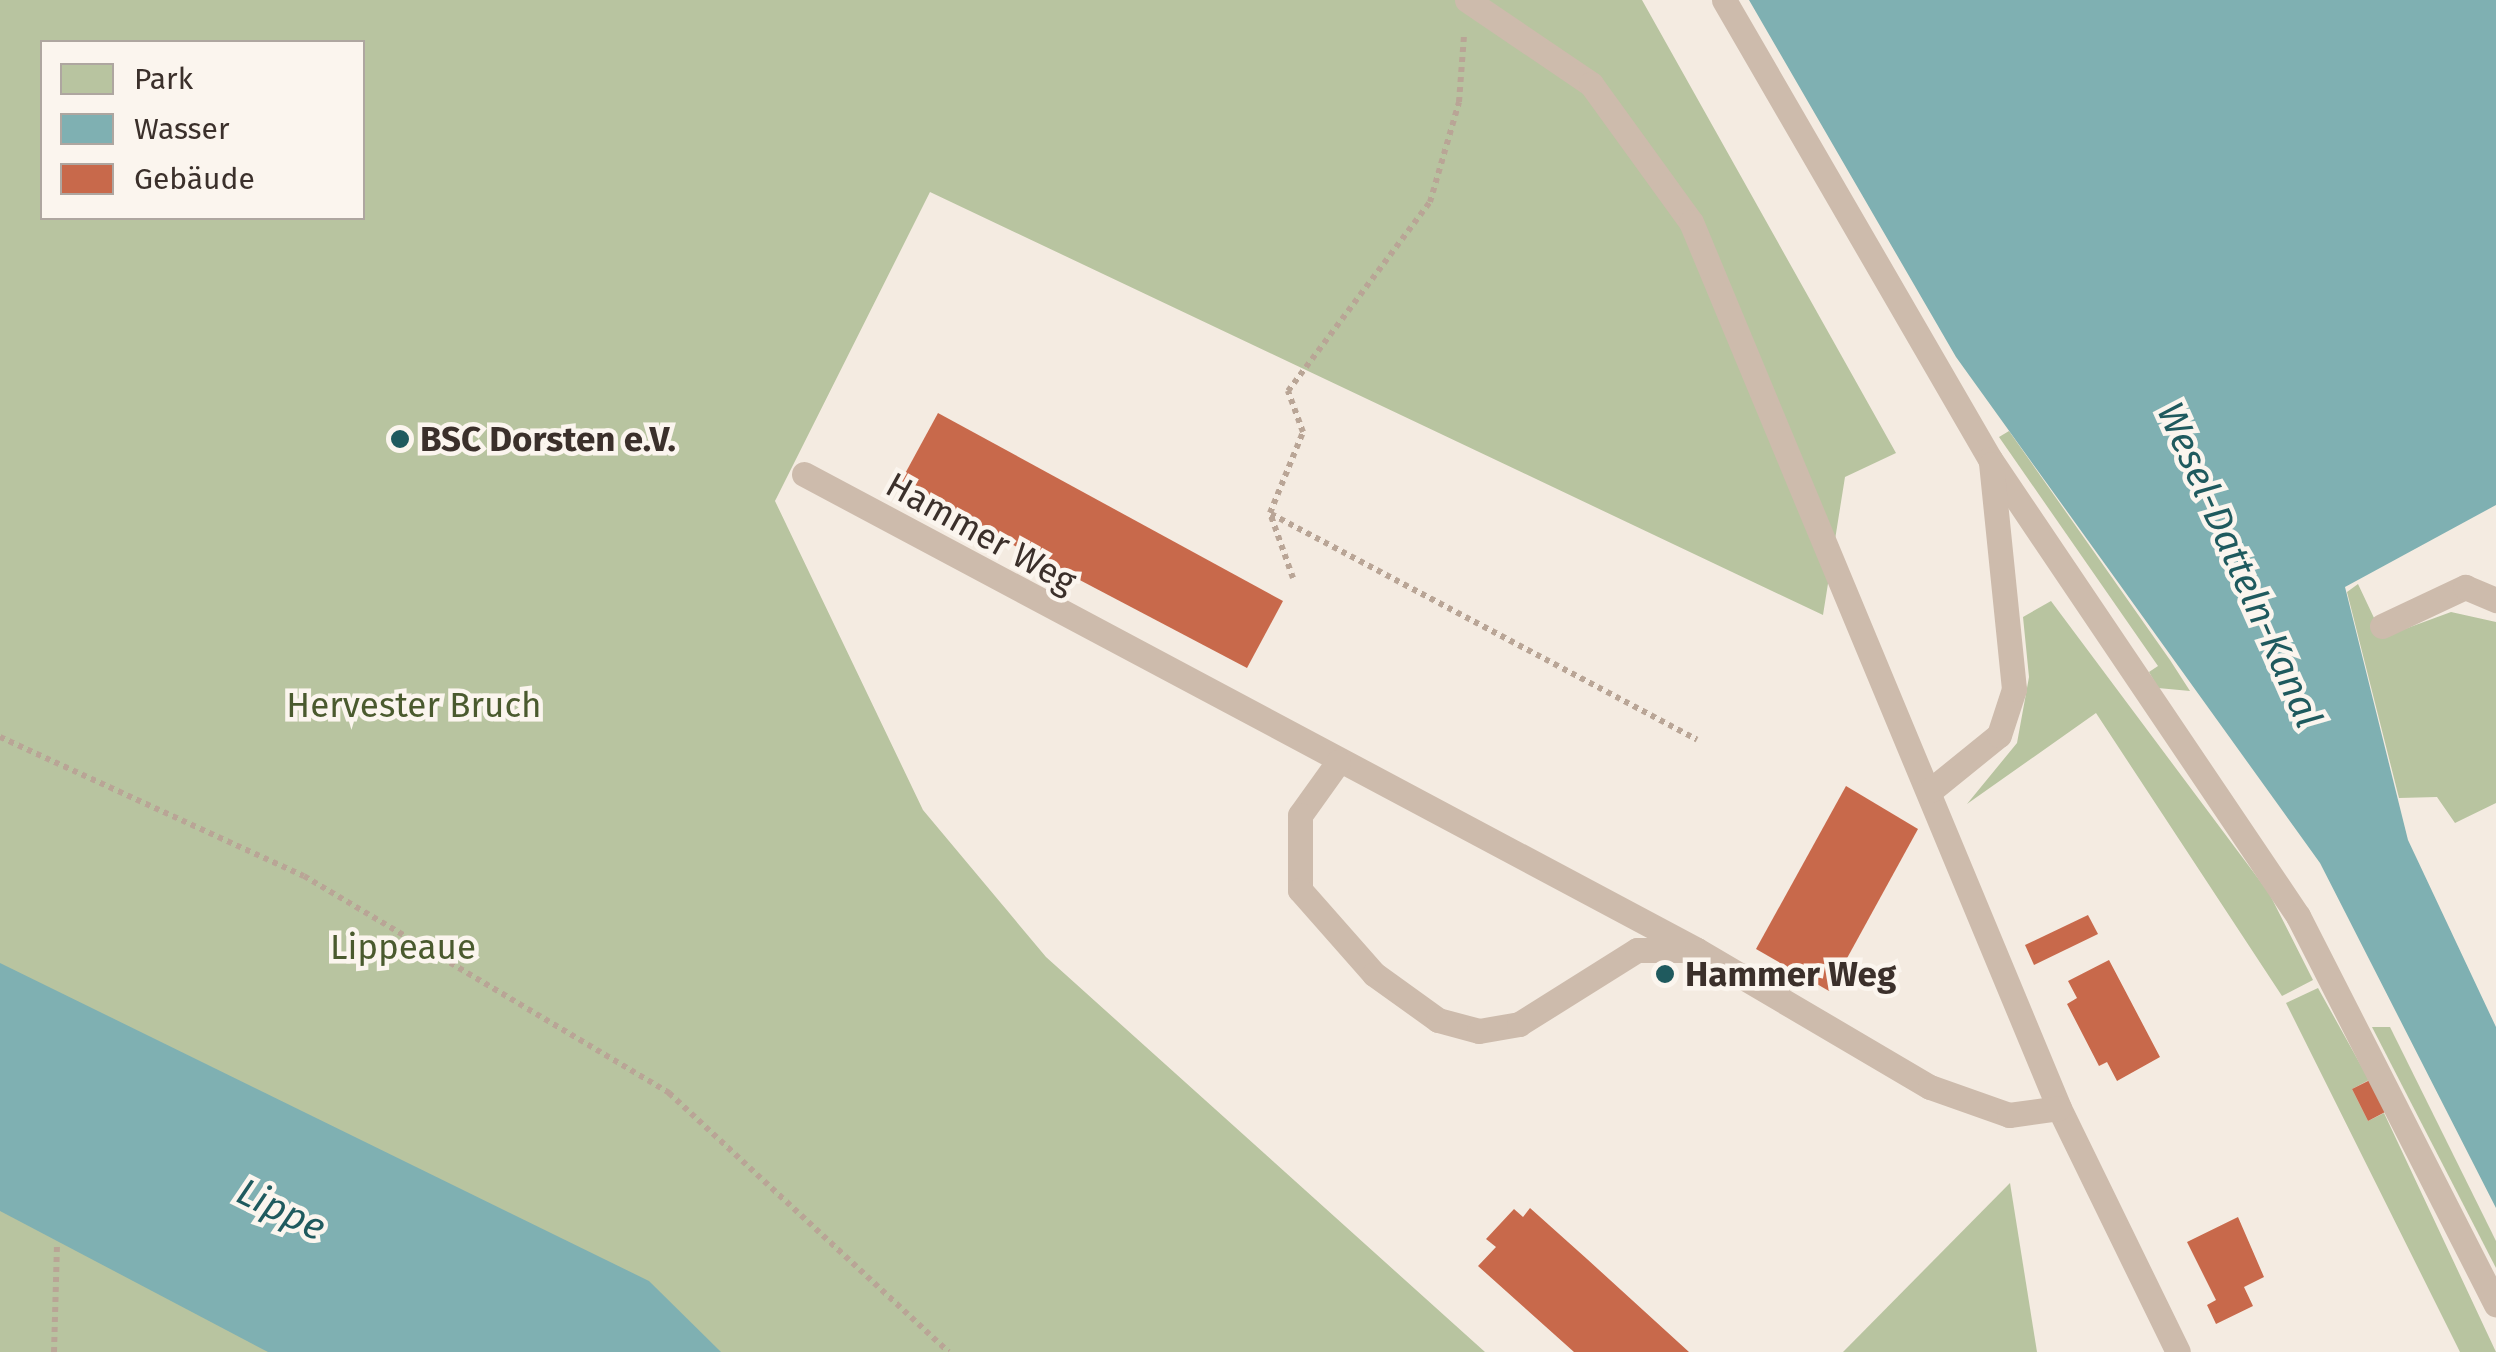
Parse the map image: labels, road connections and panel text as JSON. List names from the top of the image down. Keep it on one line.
{"streets":{"lane":["Hammer Weg"]},"water":["Wesel-Datteln-Kanal","Lippe"],"parks":["Hervester Bruch","Lippeaue"],"places":["BSC Dorsten e.V.","Hammer Weg"],"legend":["Park","Wasser","Gebäude"]}
